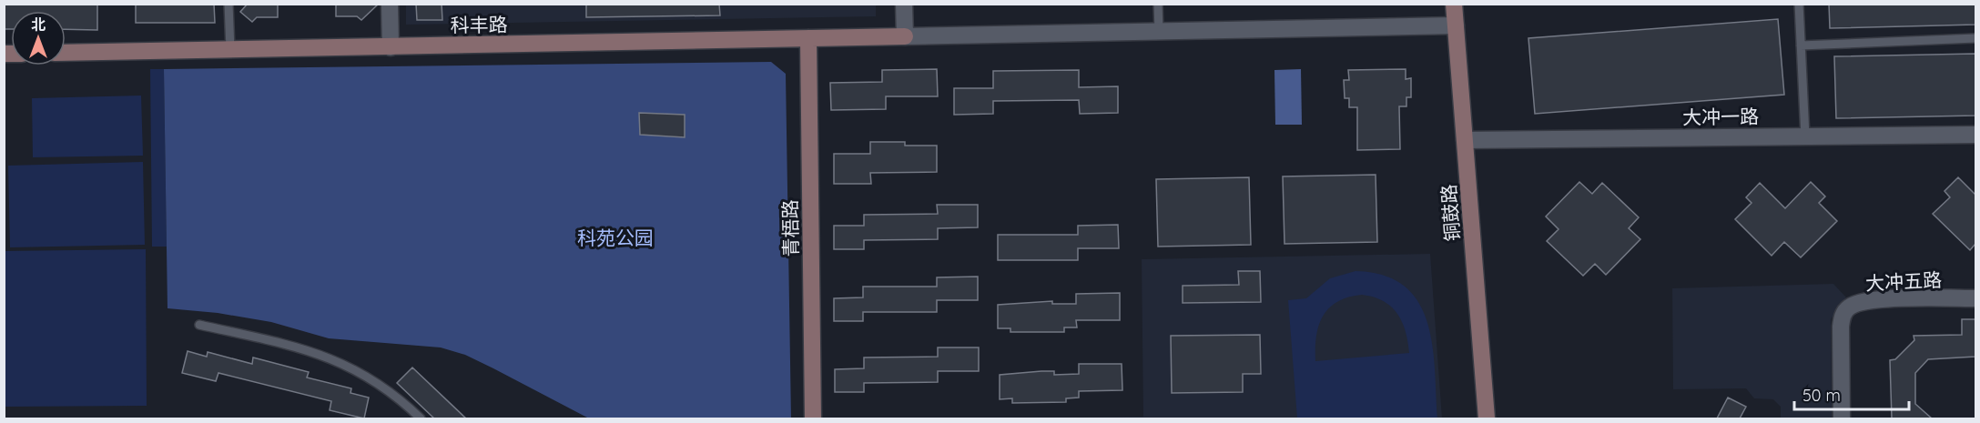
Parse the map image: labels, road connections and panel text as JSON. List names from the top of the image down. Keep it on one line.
{"streets":{"street":["科丰路","大冲一路","铜鼓路","青梧路","大冲五路"]},"crossings":[["科丰路","青梧路"],["大冲一路","铜鼓路"]],"parks":["科苑公园"],"scale_bar":"50 m","north":"top"}
